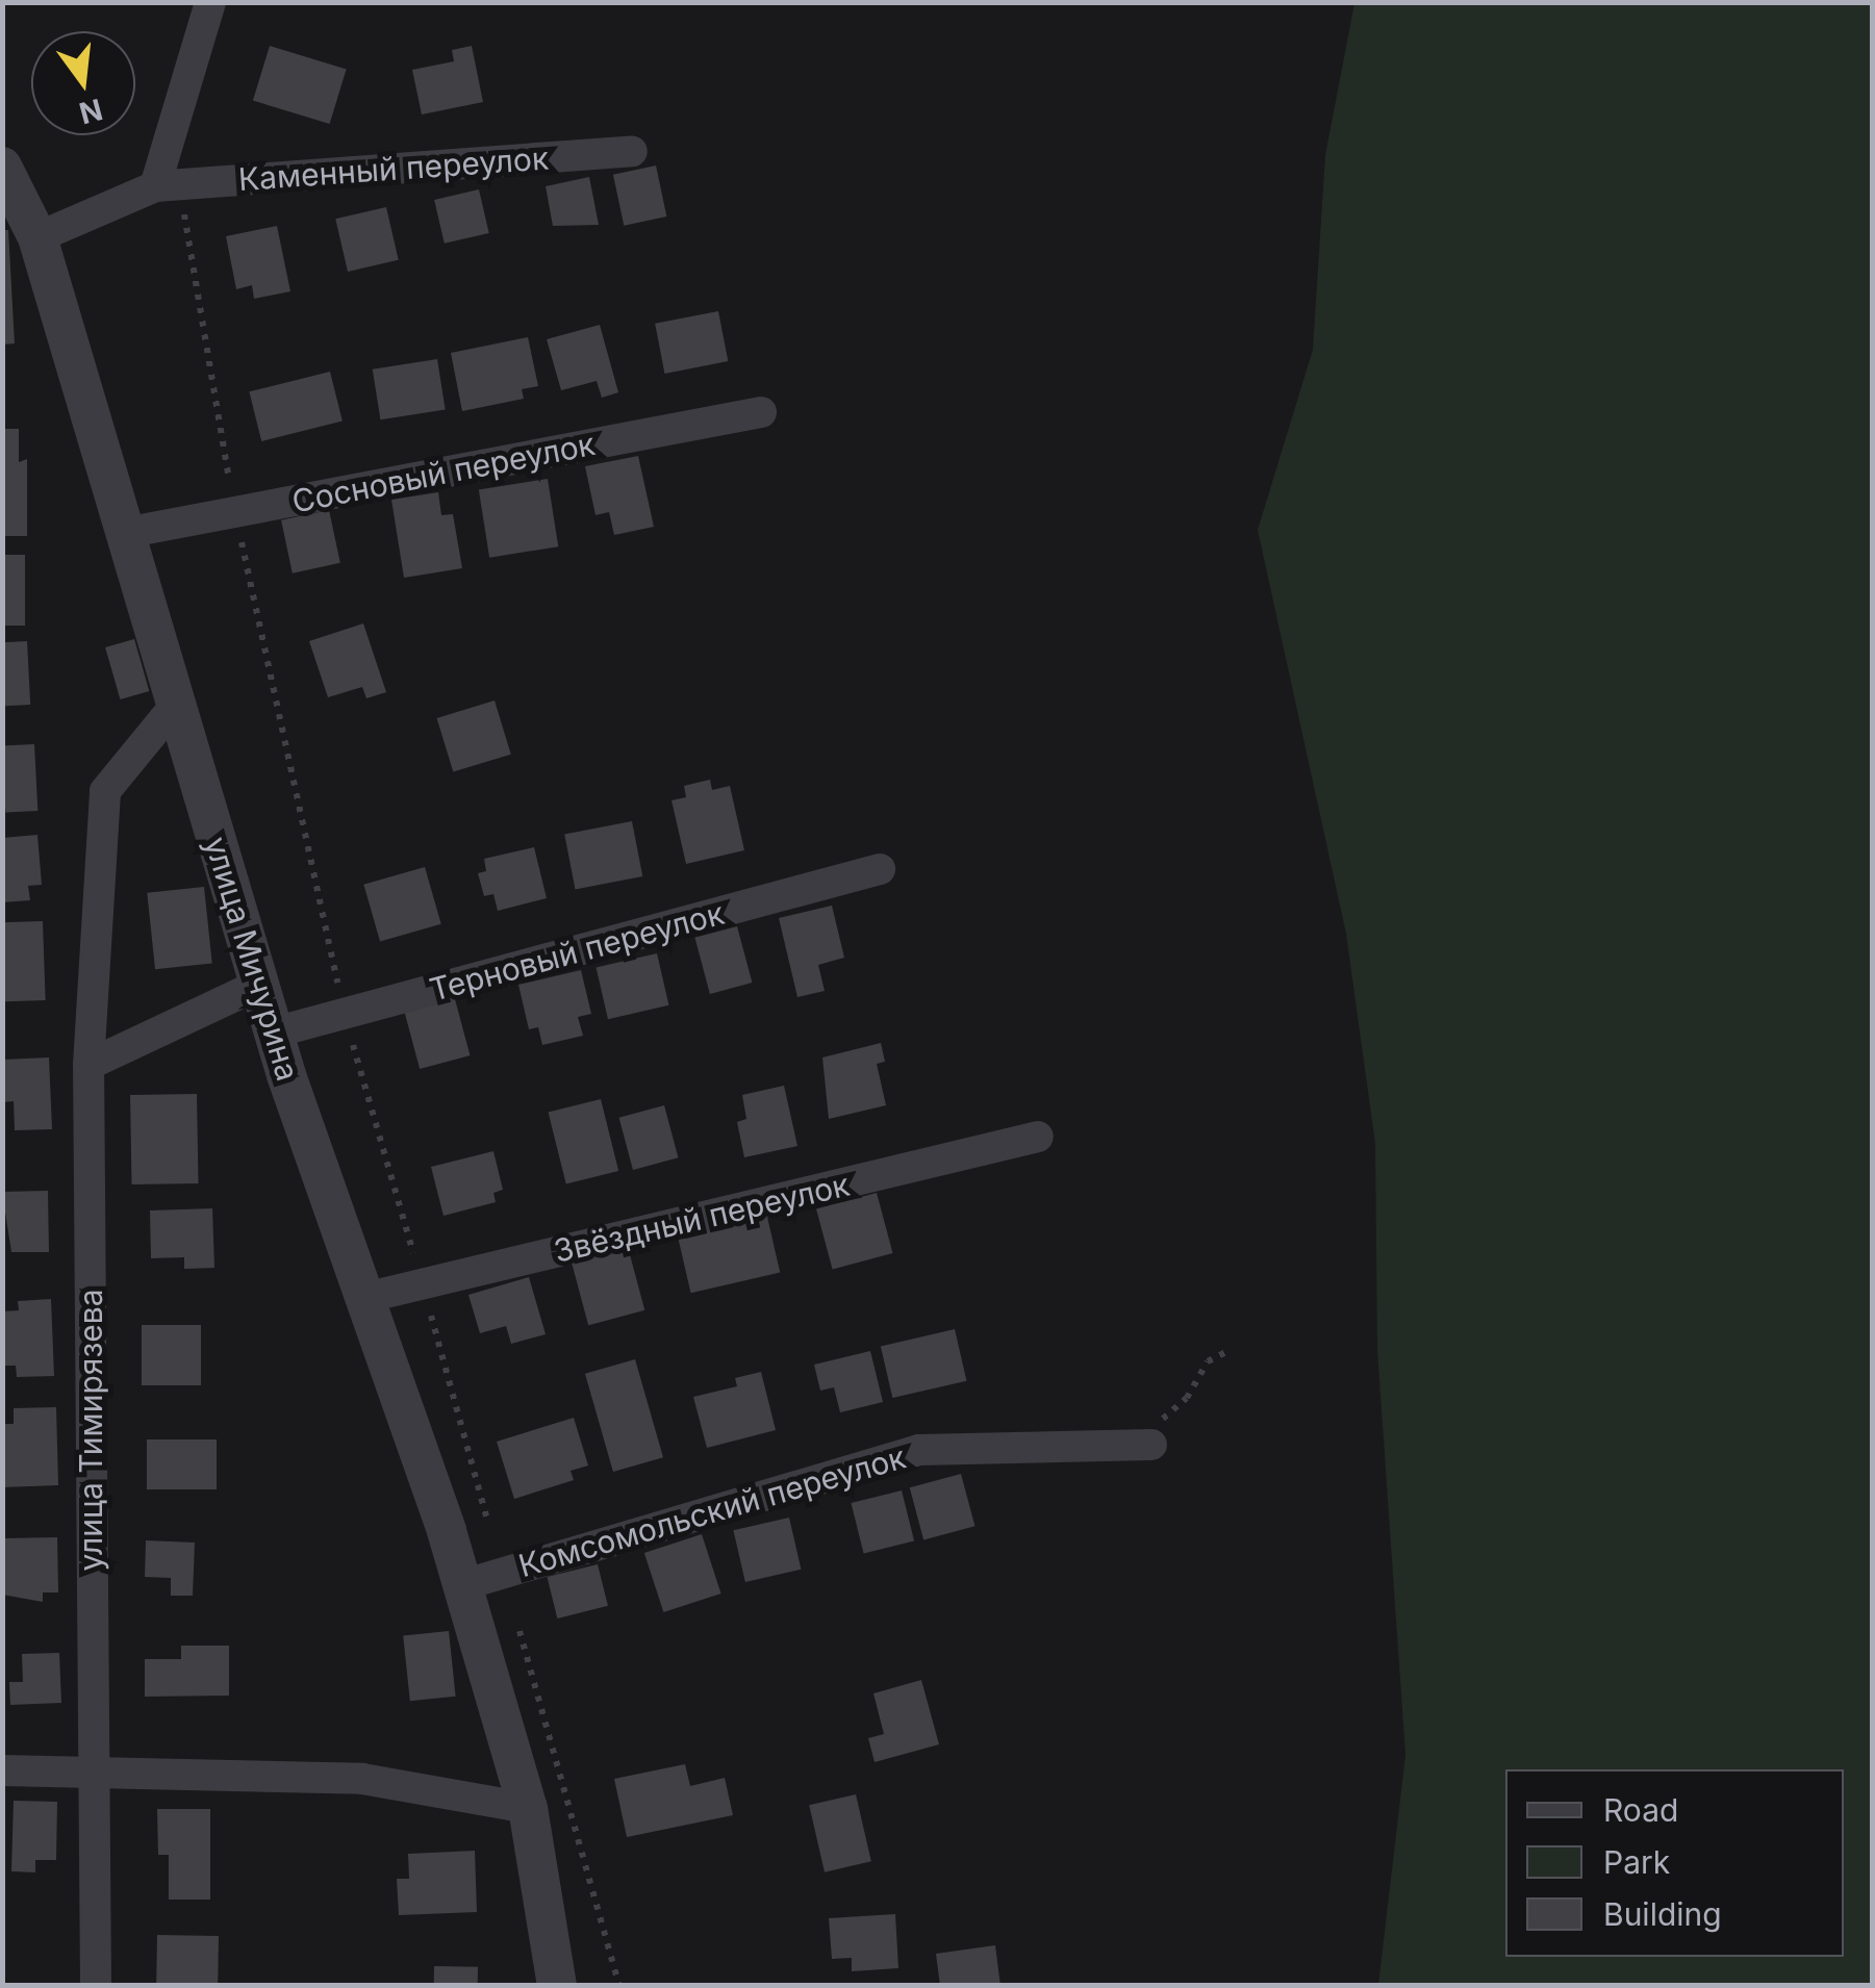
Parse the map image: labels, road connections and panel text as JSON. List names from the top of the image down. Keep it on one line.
{"streets":{"street":["Каменный переулок","Сосновый переулок","Терновый переулок","улица Мичурина","Звёздный переулок","улица Тимирязева","Комсомольский переулок"]},"crossings":[["Сосновый переулок","улица Мичурина"],["Терновый переулок","улица Мичурина"],["улица Мичурина","Звёздный переулок"],["улица Мичурина","улица Тимирязева"],["улица Мичурина","Комсомольский переулок"]],"legend":["Road","Park","Building"],"north":"bottom"}
